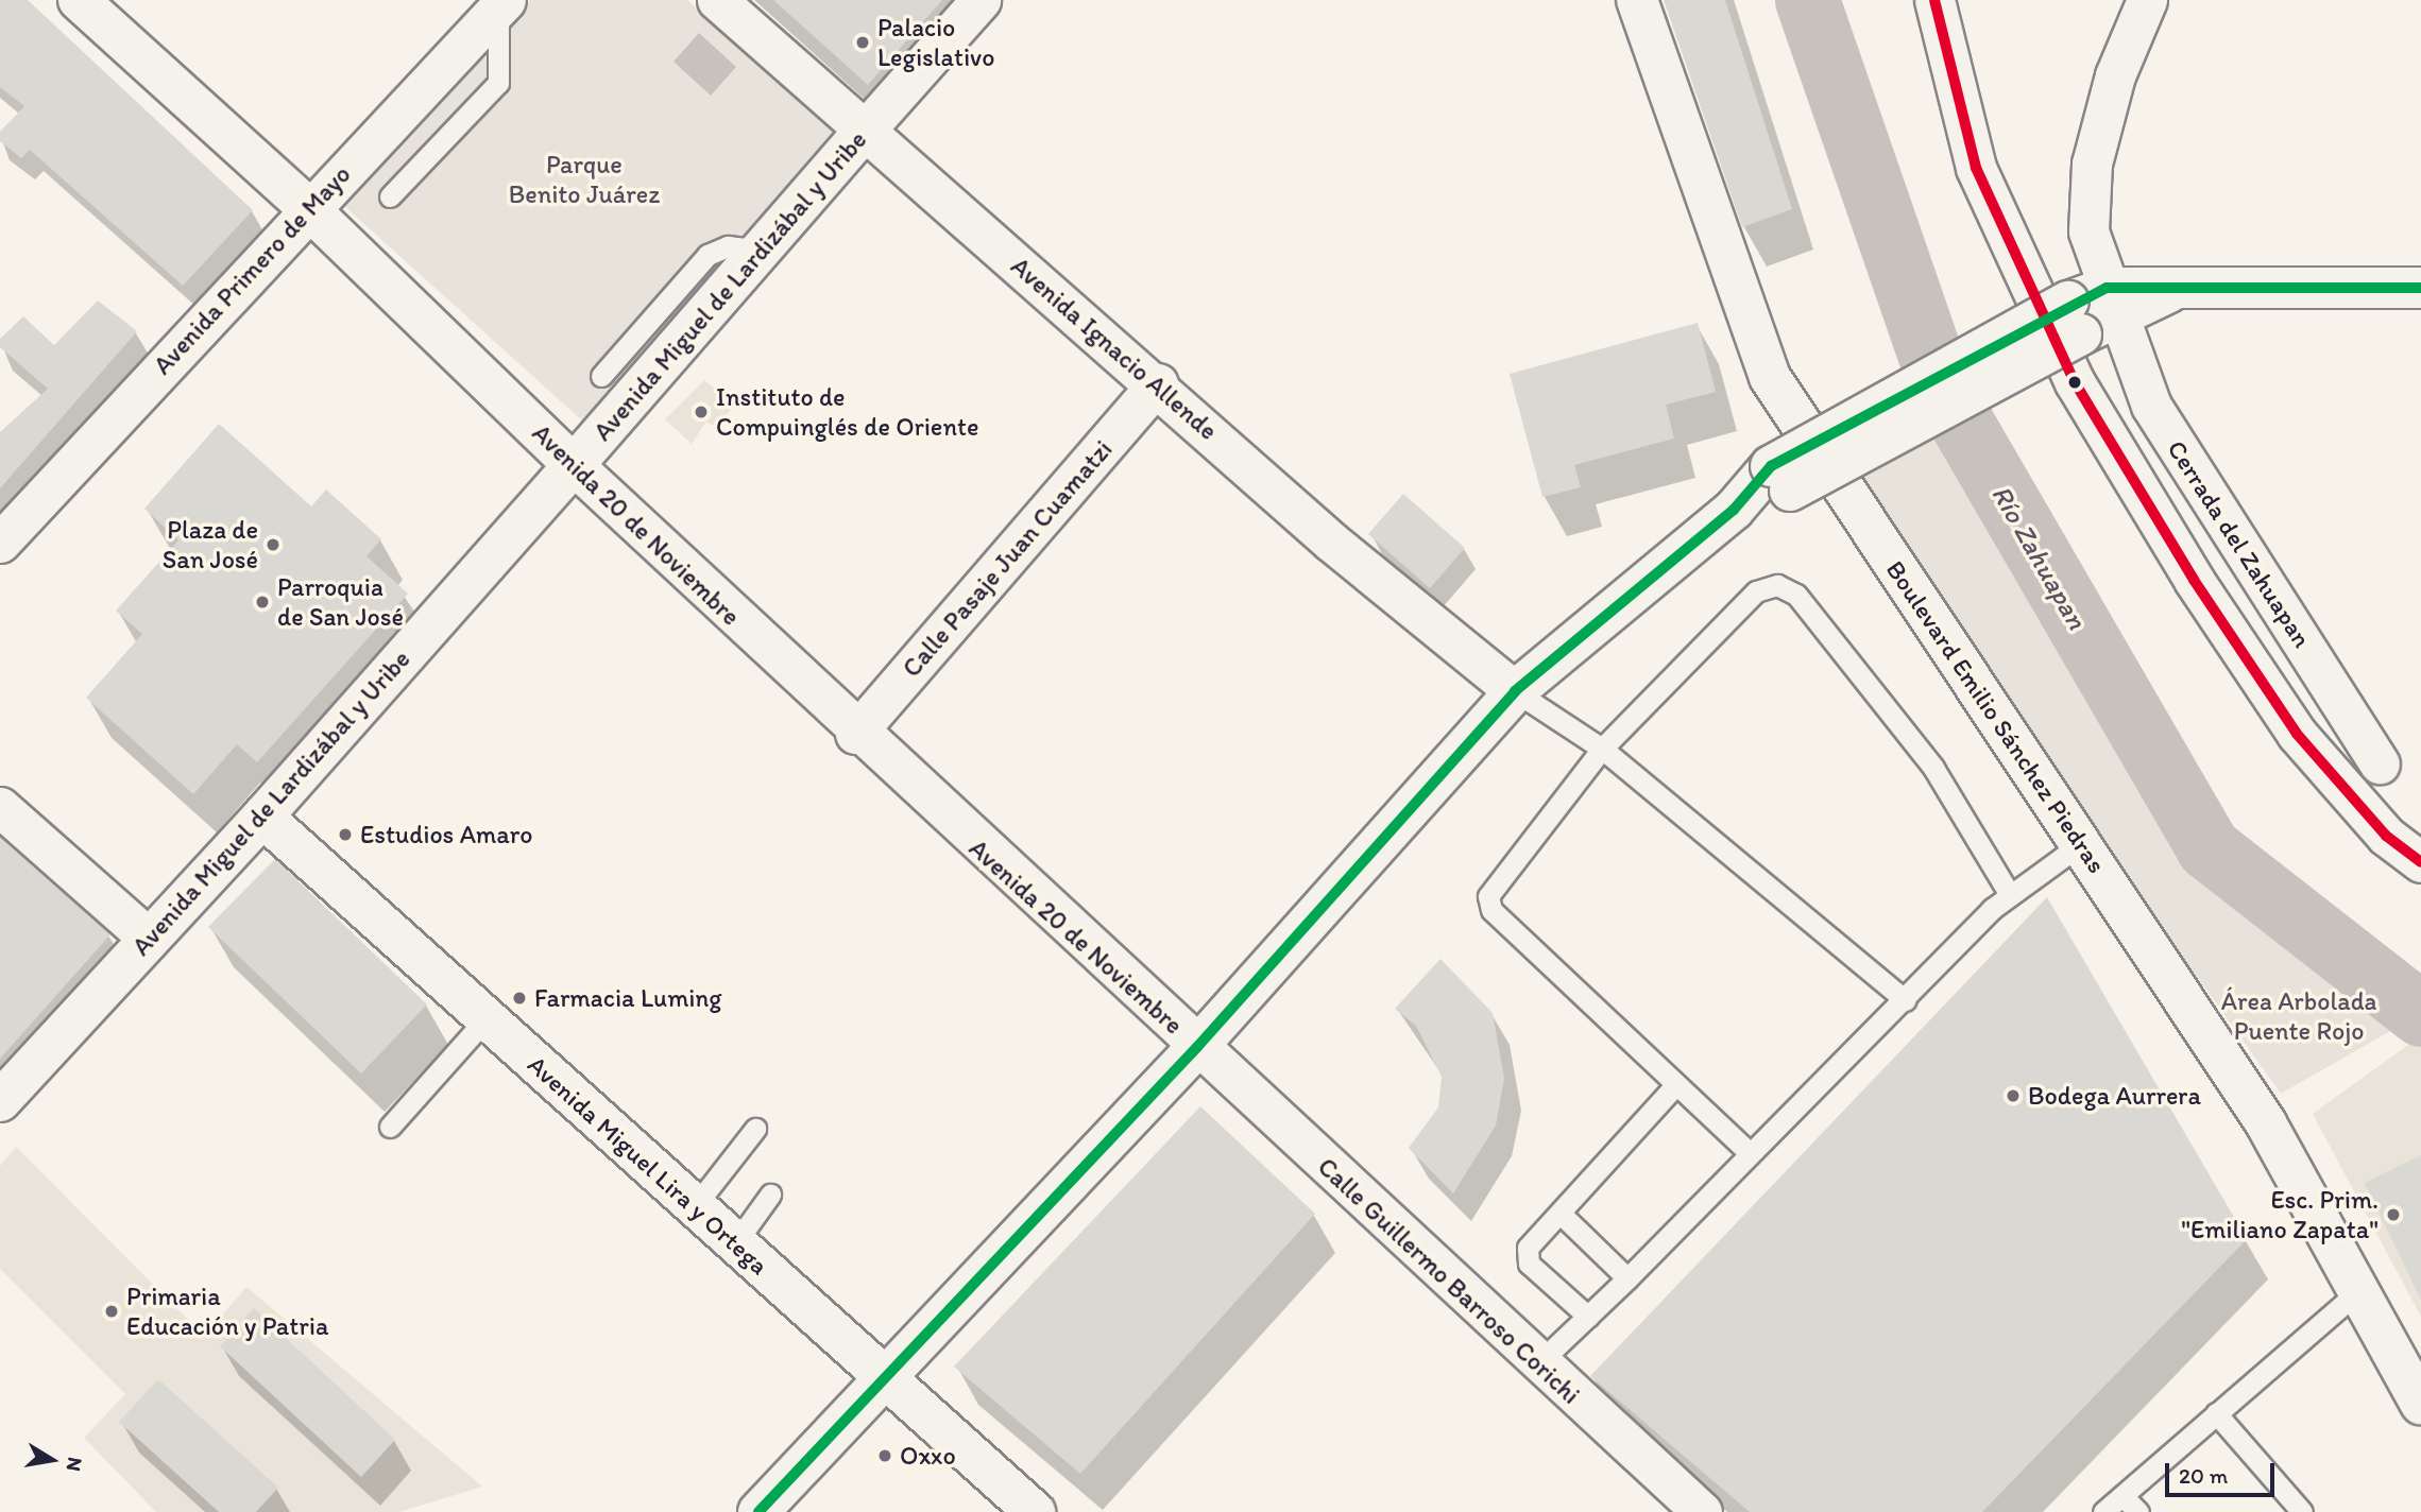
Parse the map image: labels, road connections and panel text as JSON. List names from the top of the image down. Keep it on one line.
{"streets":{"main road":["Avenida Miguel de Lardizábal y Uribe","Avenida 20 de Noviembre","Boulevard Emilio Sánchez Piedras","Avenida Miguel Lira y Ortega"],"street":["Avenida Primero de Mayo","Avenida Ignacio Allende","Cerrada del Zahuapan","Calle Pasaje Juan Cuamatzi","Calle Guillermo Barroso Corichi"]},"crossings":[["Avenida Primero de Mayo","Avenida 20 de Noviembre"],["Avenida Miguel de Lardizábal y Uribe","Avenida Ignacio Allende"],["Avenida Miguel de Lardizábal y Uribe","Avenida 20 de Noviembre"],["Avenida Miguel de Lardizábal y Uribe","Avenida Miguel Lira y Ortega"],["Avenida Ignacio Allende","Calle Pasaje Juan Cuamatzi"],["Avenida 20 de Noviembre","Calle Pasaje Juan Cuamatzi"],["Avenida 20 de Noviembre","Calle Guillermo Barroso Corichi"]],"water":["Río Zahuapan"],"parks":["Parque Benito Juárez","Área Arbolada Puente Rojo"],"places":["Palacio Legislativo","Instituto de Compuinglés de Oriente","Plaza de San José","Parroquia de San José","Estudios Amaro","Farmacia Luming","Bodega Aurrera","Esc. Prim. \"Emiliano Zapata\"","Primaria Educación y Patria","Oxxo"],"scale_bar":"20 m","north":"right"}
